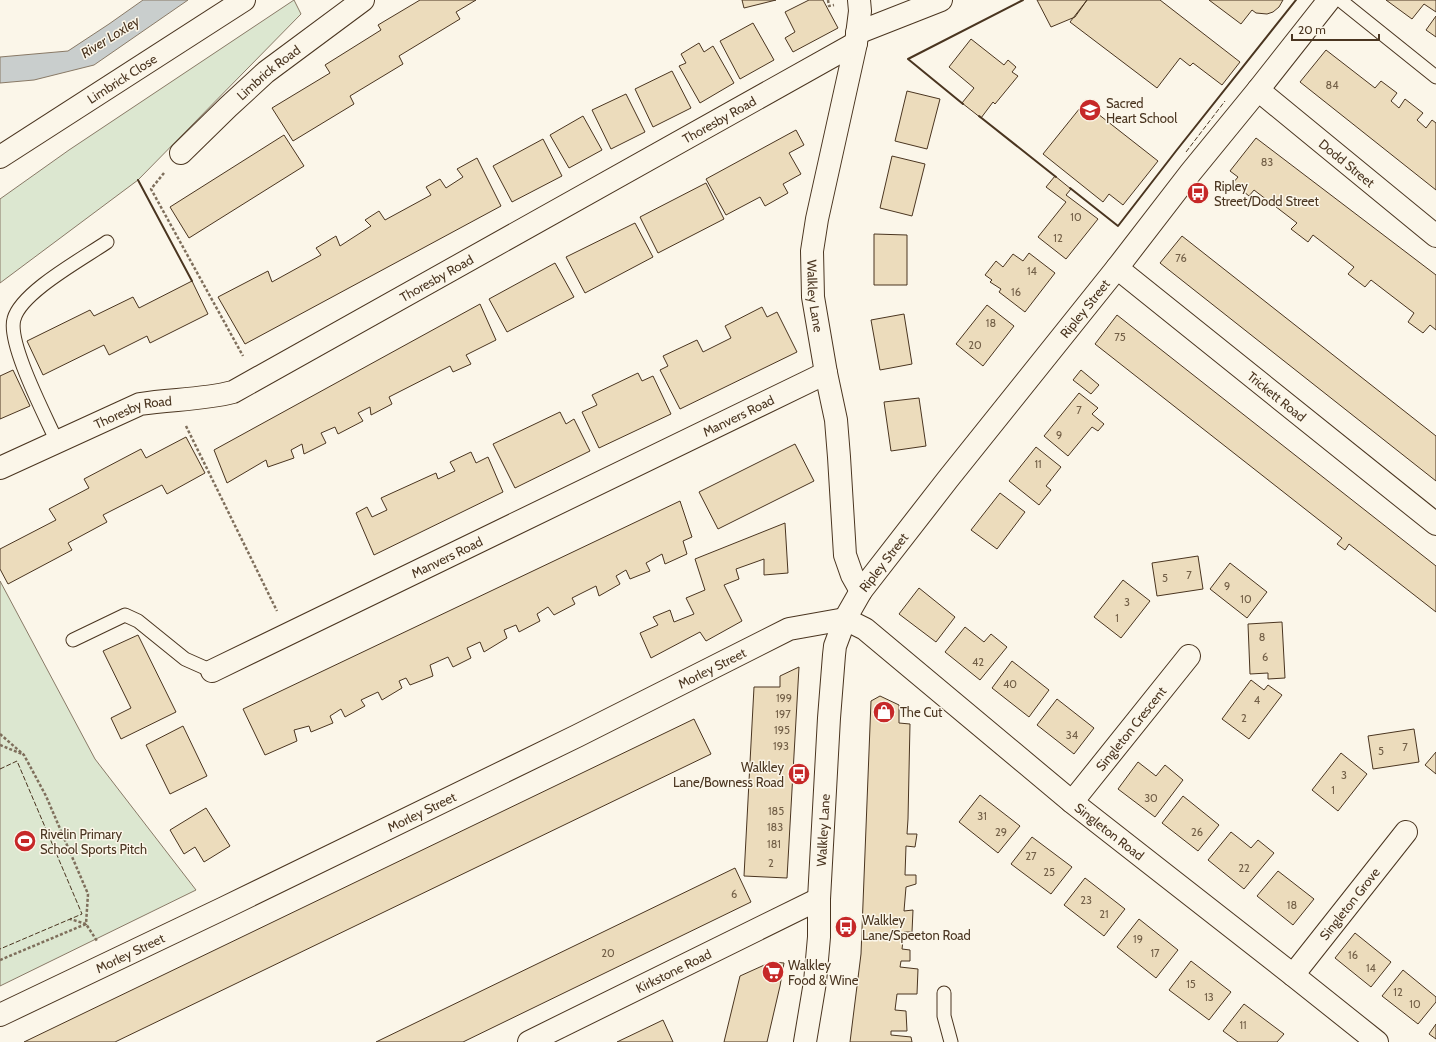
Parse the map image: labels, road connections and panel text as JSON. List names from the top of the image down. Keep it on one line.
{"streets":{"street":["Limbrick Road","Limbrick Close","Thoresby Road","Dodd Street","Walkley Lane","Ripley Street","Trickett Road","Manvers Road","Morley Street","Singleton Crescent","Singleton Road","Singleton Grove","Kirkstone Road"]},"crossings":[["Thoresby Road","Walkley Lane"],["Dodd Street","Ripley Street"],["Walkley Lane","Ripley Street"],["Walkley Lane","Manvers Road"],["Walkley Lane","Morley Street"],["Walkley Lane","Singleton Road"],["Walkley Lane","Kirkstone Road"],["Ripley Street","Trickett Road"],["Ripley Street","Morley Street"],["Ripley Street","Singleton Road"],["Morley Street","Singleton Road"],["Singleton Crescent","Singleton Road"],["Singleton Road","Singleton Grove"]],"water":["River Loxley"],"places":{"school or university":["Sacred Heart School"],"bus stop":["Ripley Street/Dodd Street","Walkley Lane/Bowness Road","Walkley Lane/Speeton Road"],"shop":["The Cut"],"sports":["Rivelin Primary School Sports Pitch"],"supermarket":["Walkley Food & Wine"]},"house_numbers":["84","83","10","12","76","14","16","18","75","20","7","9","11","7","5","9","10","3","1","8","6","42","40","199","4","197","2","195","34","193","7","5","3","1","30","185","31","183","29","26","181","27","2","22","25","6","23","18","21","19","20","17","16","14","15","12","13","10","11"],"scale_bar":"20 m"}
